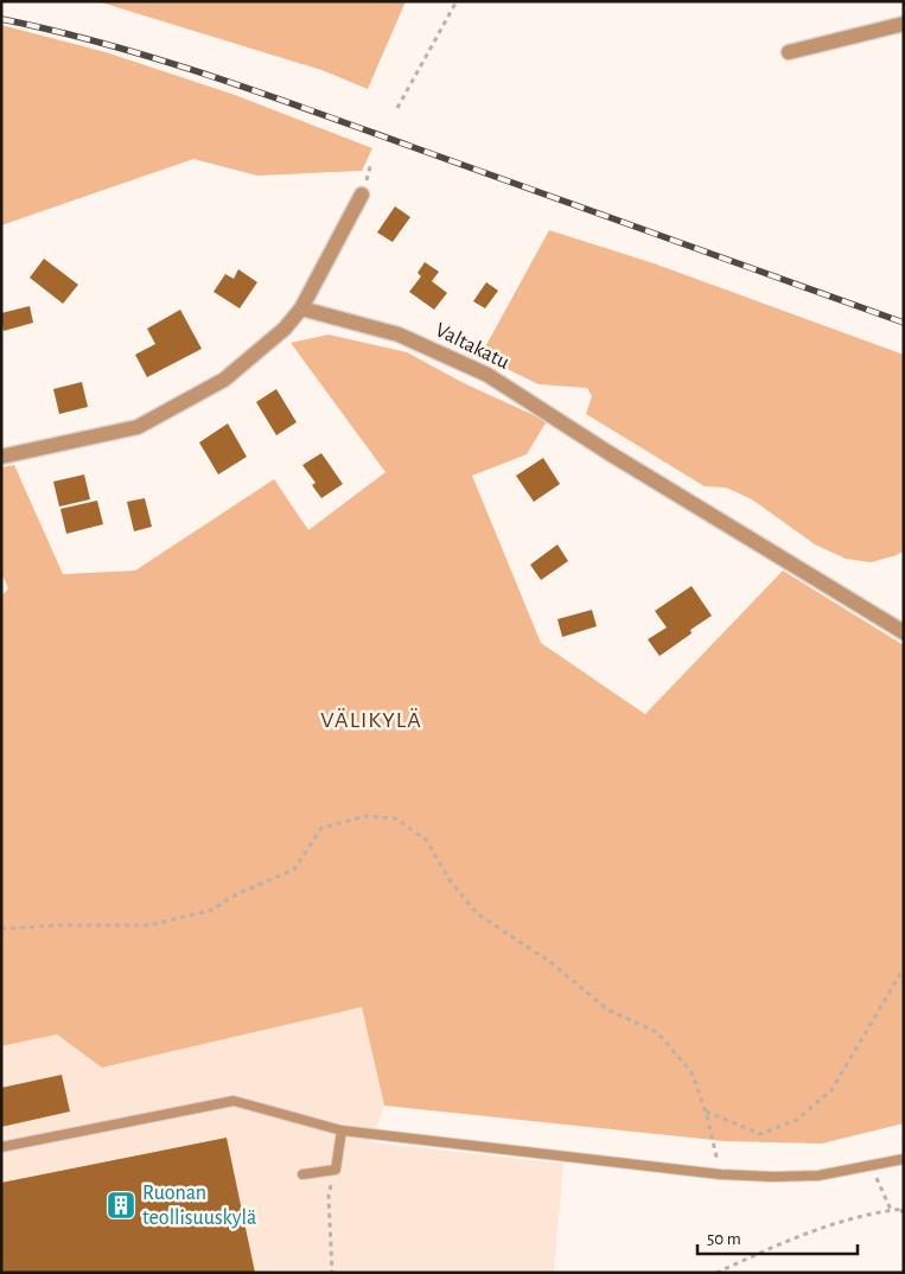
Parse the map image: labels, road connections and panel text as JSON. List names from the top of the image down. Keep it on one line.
{"streets":{"street":["Valtakatu"]},"districts":["VÄLIKYLÄ"],"places":{"building":["Ruonan teollisuuskylä"]},"scale_bar":"50 m"}
